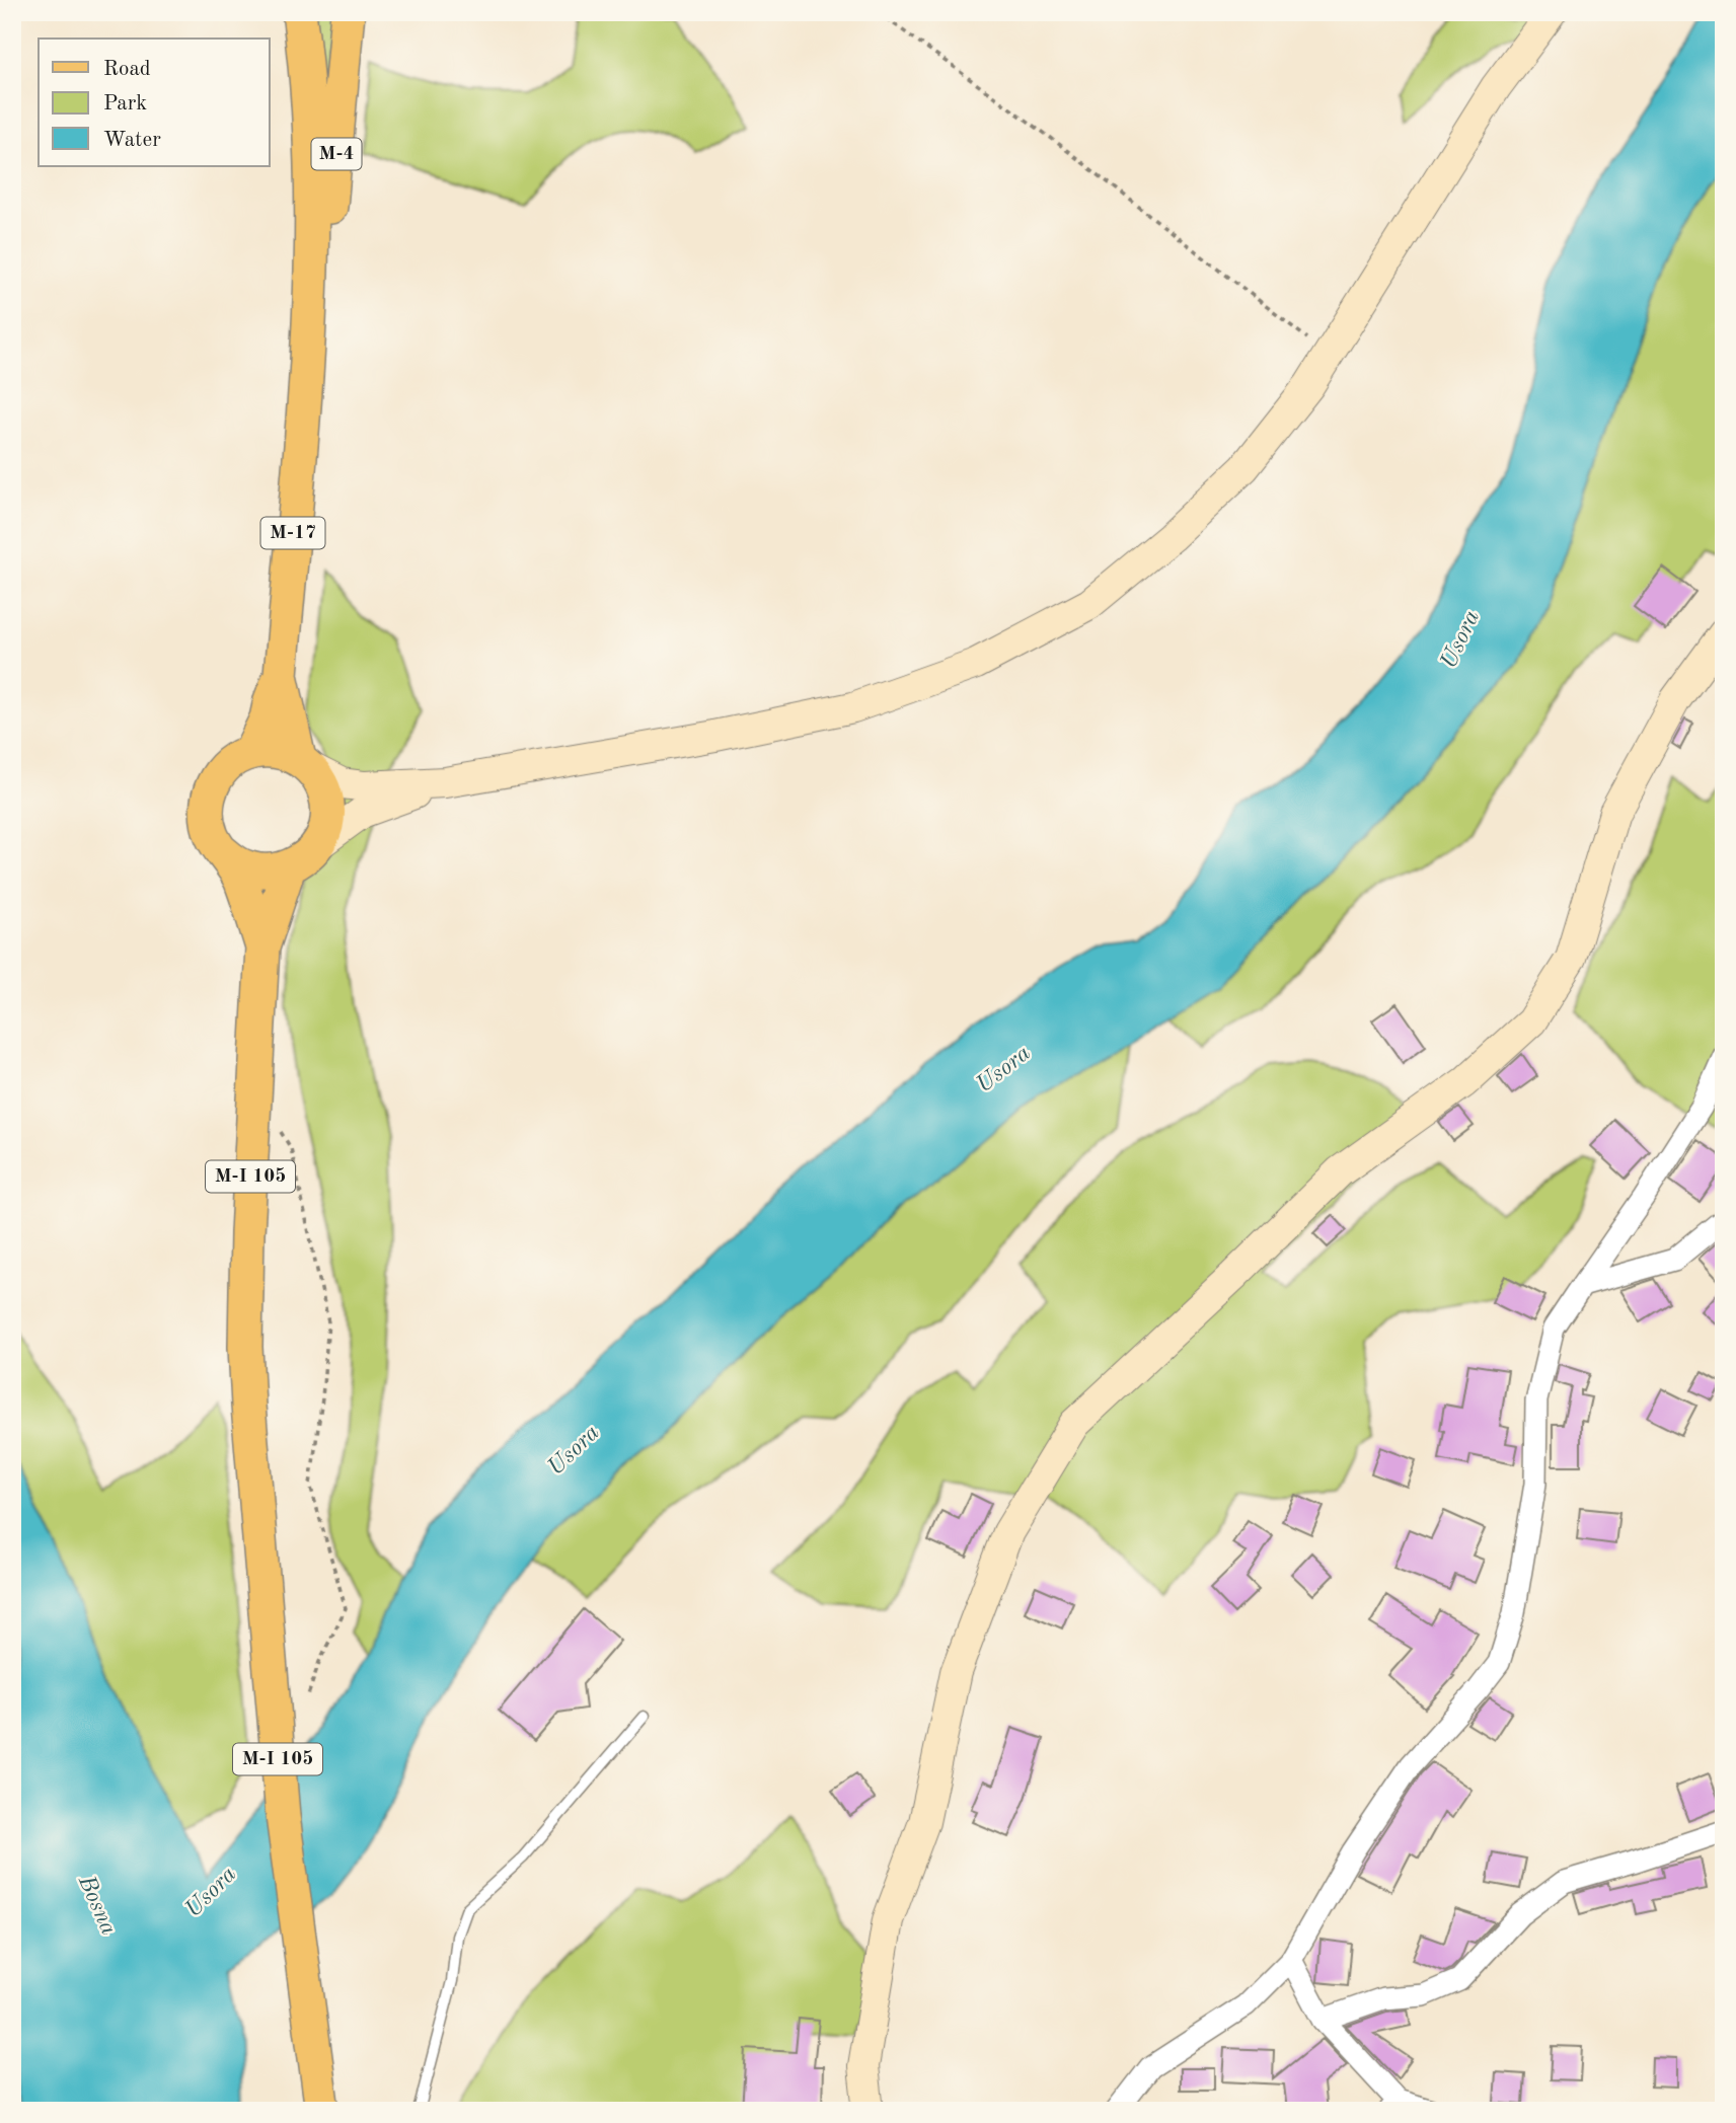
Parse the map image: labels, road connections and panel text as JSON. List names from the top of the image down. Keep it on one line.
{"streets":{"main road":["M-4","M-17","M-I 105"]},"crossings":[["M-4","M-17"]],"water":["Usora","Bosna"],"legend":["Road","Park","Water"]}
